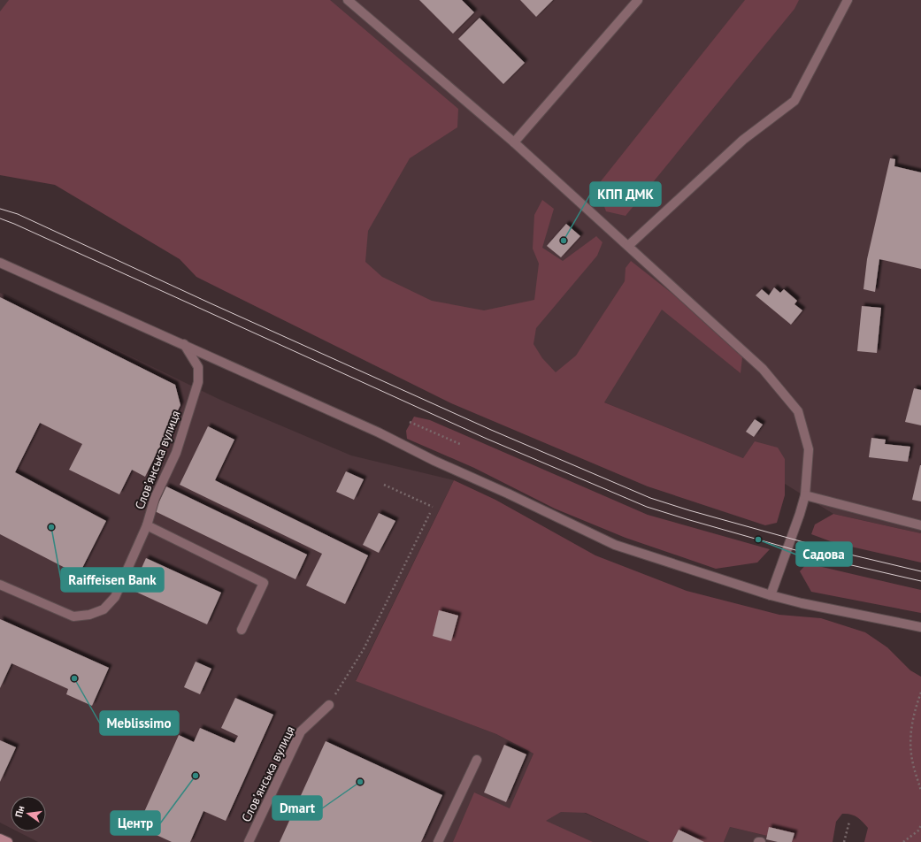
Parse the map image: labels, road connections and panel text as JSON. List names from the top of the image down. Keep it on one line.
{"streets":{"street":["Словʼянська вулиця"]},"places":["КПП ДМК","Raiffeisen Bank","Садова","Meblissimo","Центр","Dmart"],"north":"left"}
